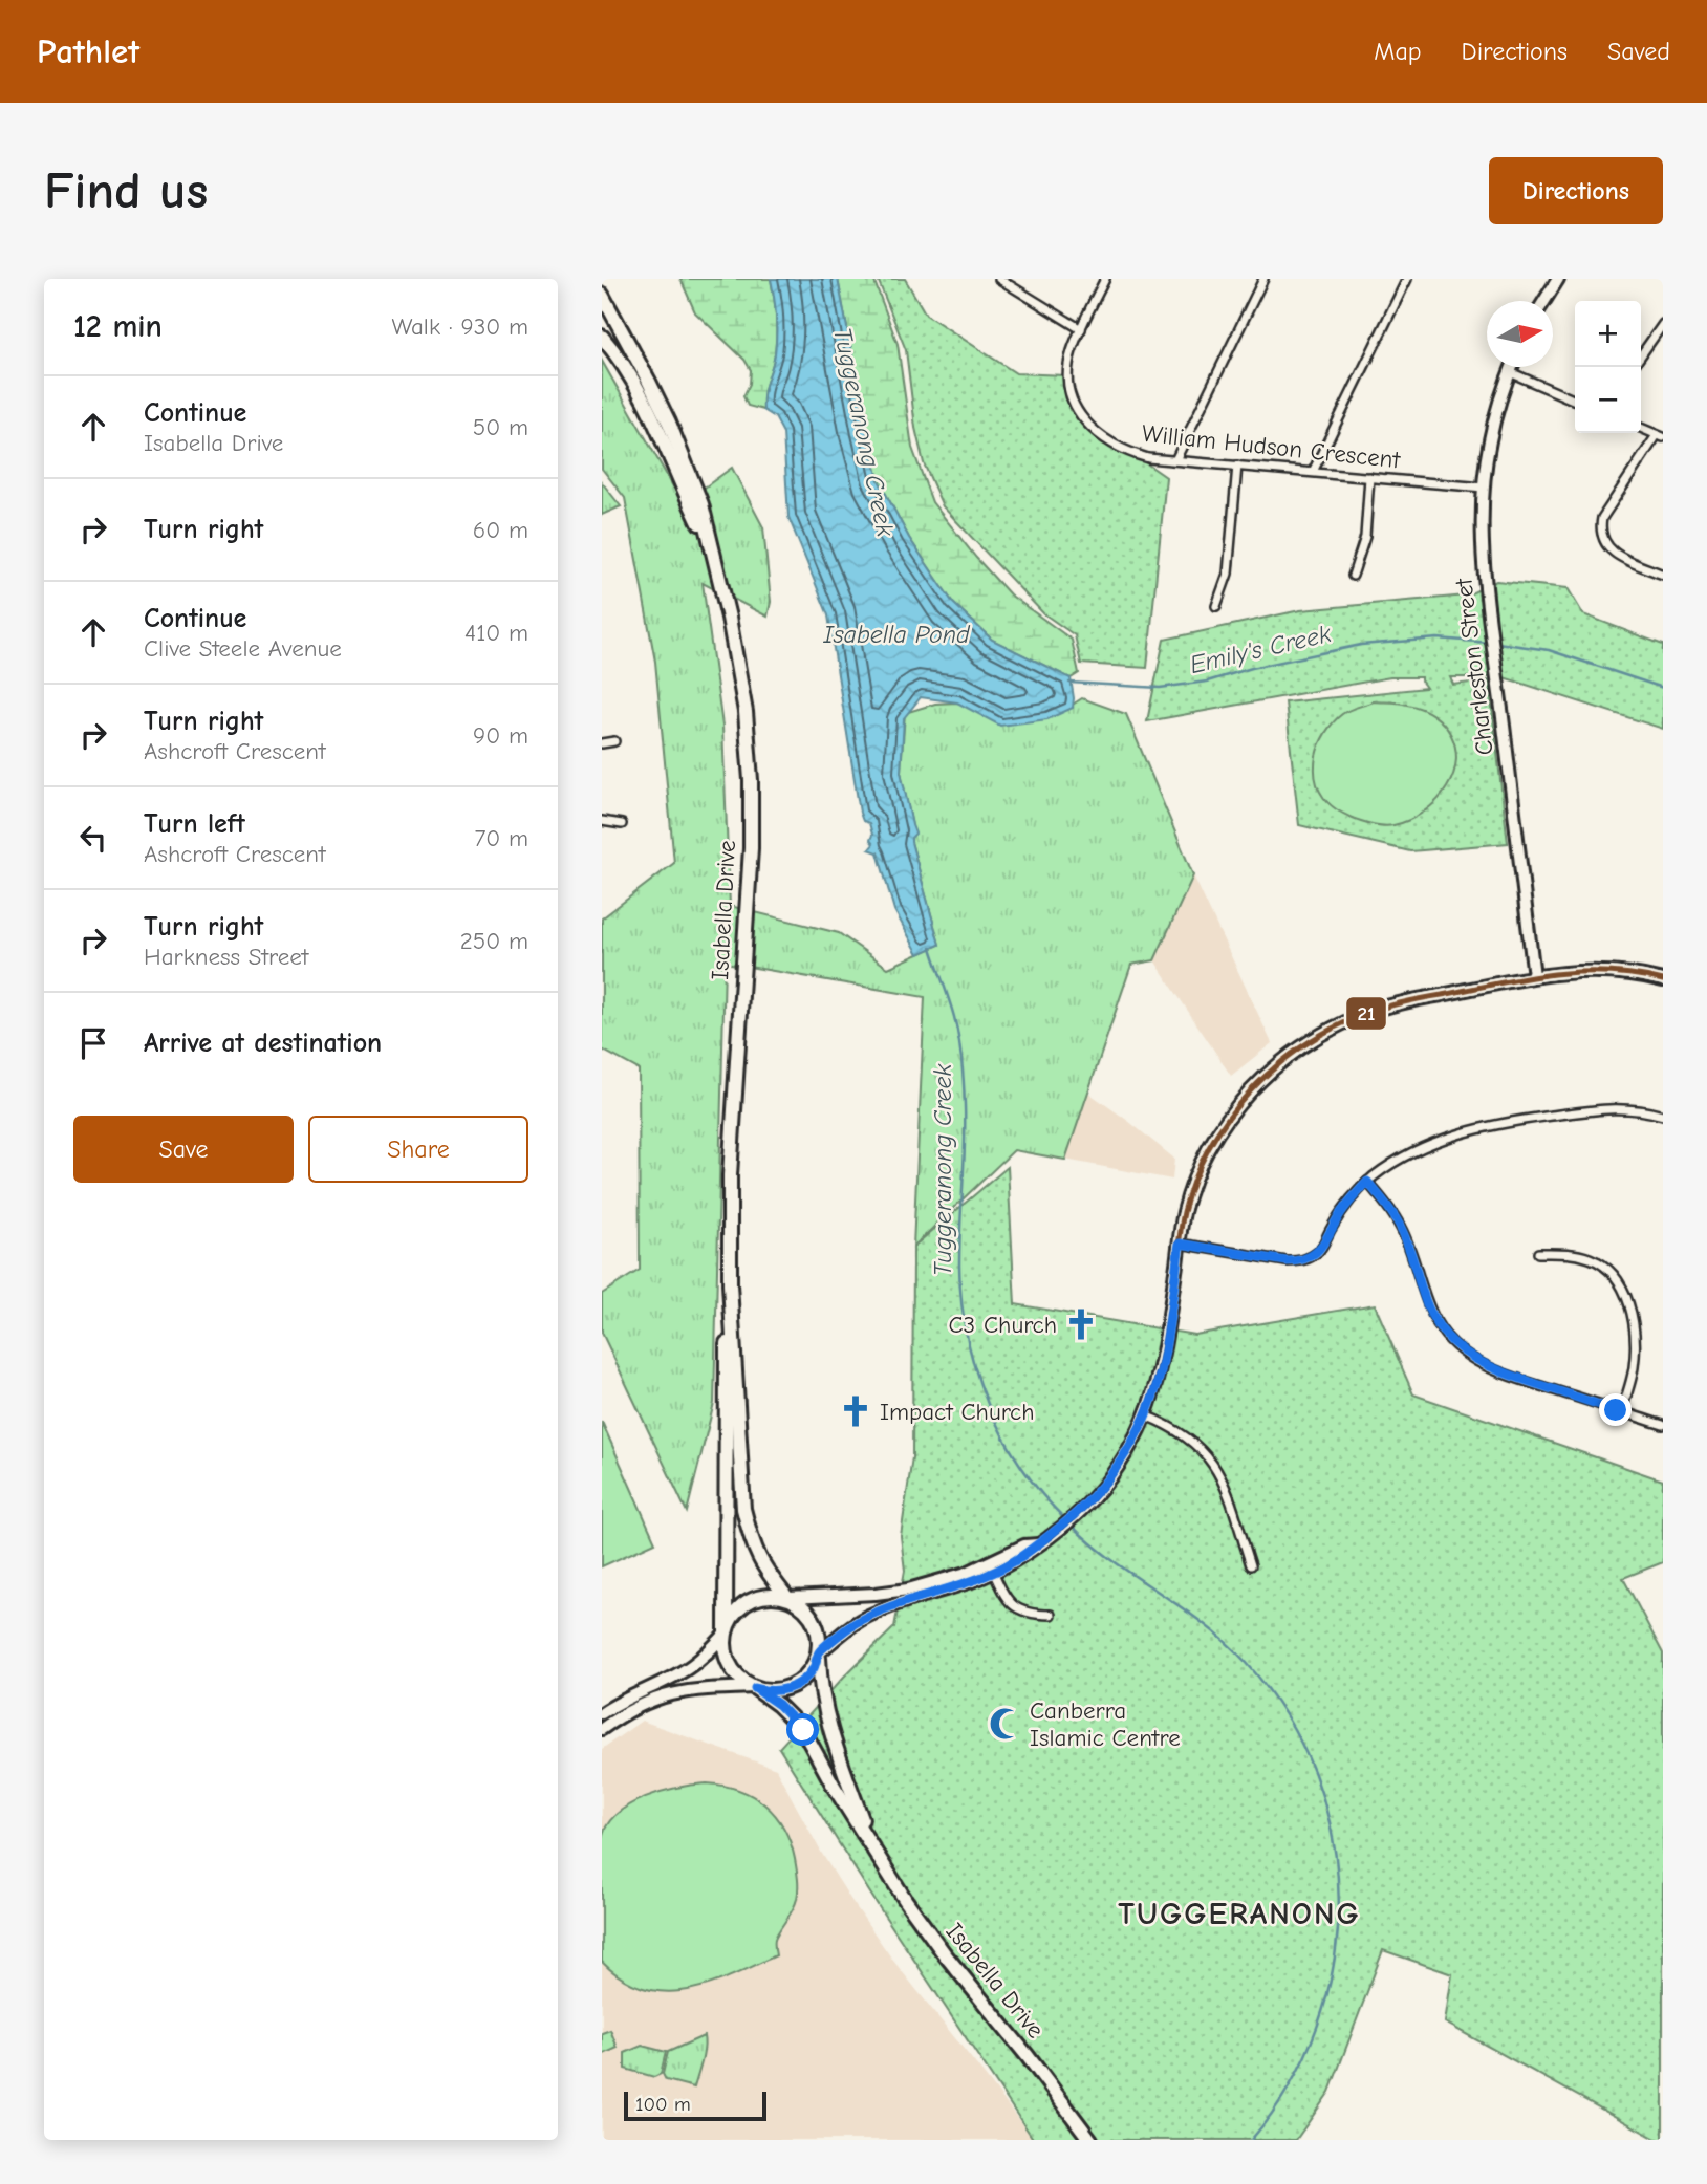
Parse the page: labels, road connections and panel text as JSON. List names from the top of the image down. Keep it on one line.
{"streets":{"main road":["Isabella Drive"],"street":["William Hudson Crescent","Charleston Street"]},"crossings":[["William Hudson Crescent","Charleston Street"]],"districts":["TUGGERANONG"],"water":["Tuggeranong Creek","Isabella Pond","Emily's Creek"],"places":{"church":["C3 Church","Impact Church"],"mosque":["Canberra Islamic Centre"]},"lines":["transit line 21"],"scale_bar":"100 m","north":"right","page":{"header":"Pathlet","nav":["Map","Directions","Saved"],"buttons":["Directions",["Save","Share"]],"title":"Find us","heading":["12 min","Walk · 930 m"],"map_buttons":["+","−"],"list":[["Continue","Isabella Drive","50 m"],["Turn right","60 m"],["Continue","Clive Steele Avenue","410 m"],["Turn right","Ashcroft Crescent","90 m"],["Turn left","Ashcroft Crescent","70 m"],["Turn right","Harkness Street","250 m"],"Arrive at destination"],"scale":"100 m"}}
